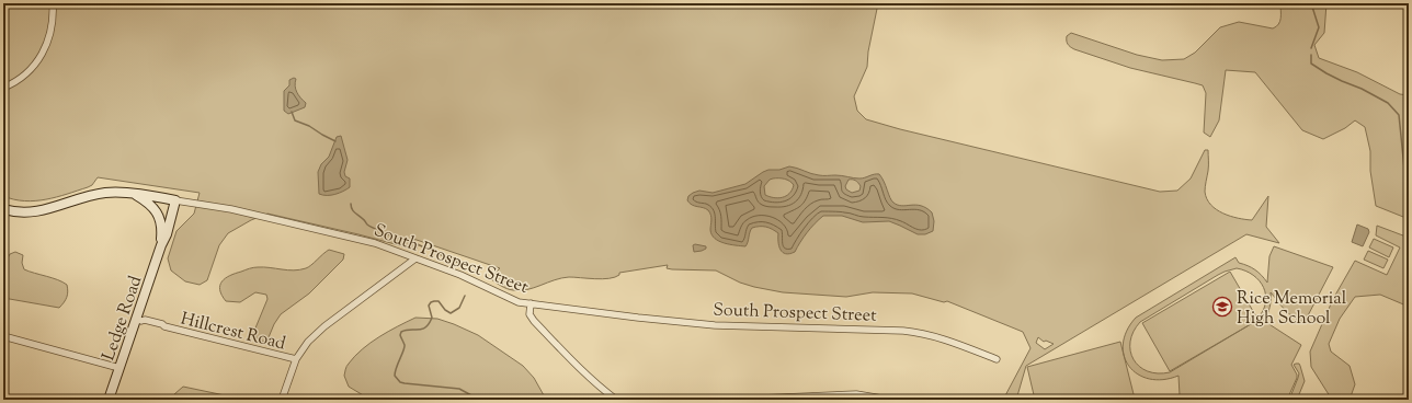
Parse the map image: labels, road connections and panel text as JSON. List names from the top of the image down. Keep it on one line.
{"streets":{"street":["South Prospect Street","Ledge Road","Hillcrest Road"]},"crossings":[["South Prospect Street","Ledge Road"],["Ledge Road","Hillcrest Road"]],"places":{"school or university":["Rice Memorial High School"]}}
